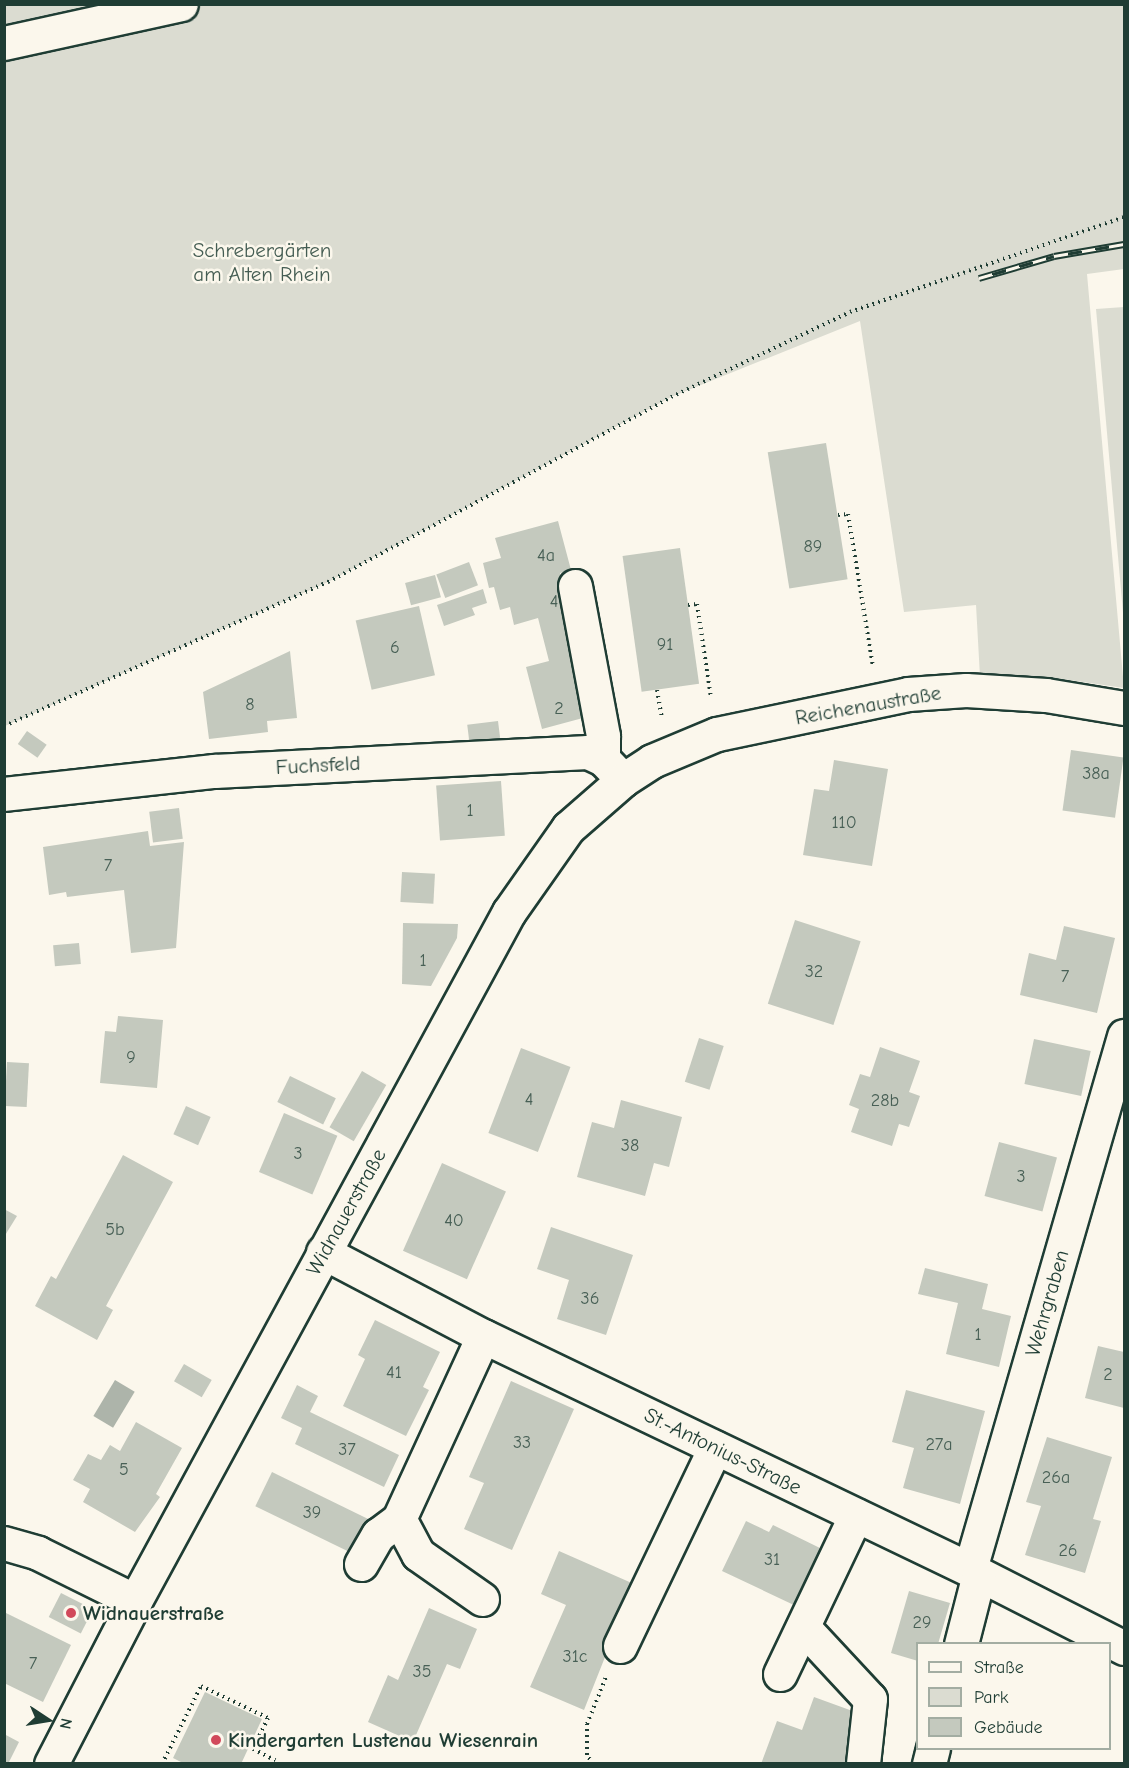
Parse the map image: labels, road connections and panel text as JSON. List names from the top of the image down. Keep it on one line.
{"streets":{"street":["Reichenaustraße","Fuchsfeld","Widnauerstraße","Wehrgraben","St.-Antonius-Straße"]},"crossings":[["Reichenaustraße","Fuchsfeld"],["Reichenaustraße","Widnauerstraße"],["Fuchsfeld","Widnauerstraße"],["Widnauerstraße","St.-Antonius-Straße"],["Wehrgraben","St.-Antonius-Straße"]],"parks":["Schrebergärten am Alten Rhein"],"places":["Widnauerstraße","Kindergarten Lustenau Wiesenrain"],"house_numbers":["89","4a","4","91","6","8","2","38a","1","110","7","1","32","7","9","4","28b","38","3","3","40","5b","36","1","41","2","33","27a","37","5","26a","39","26","31","29","31c","7","35"],"legend":["Straße","Park","Gebäude"],"north":"right"}
